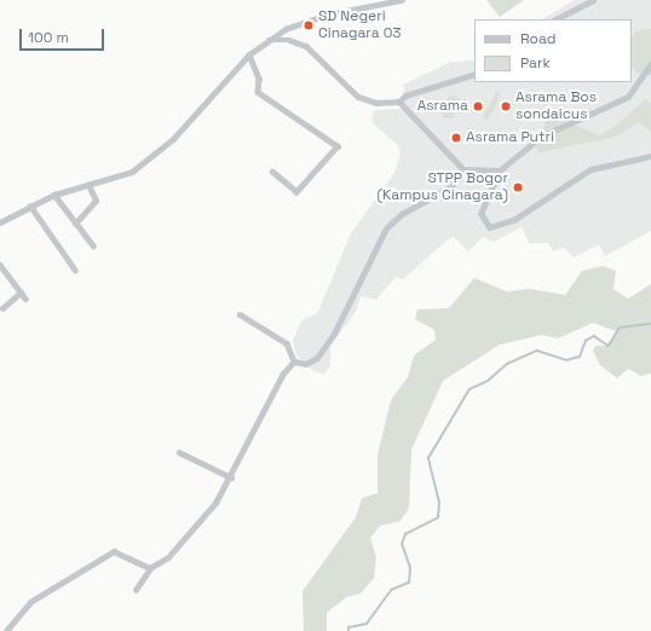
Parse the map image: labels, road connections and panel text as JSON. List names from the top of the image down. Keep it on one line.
{"places":["SD Negeri Cinagara 03","Asrama","Asrama Bos sondaicus","Asrama Putri","STPP Bogor (Kampus Cinagara)"],"legend":["Road","Park"],"scale_bar":"100 m"}
